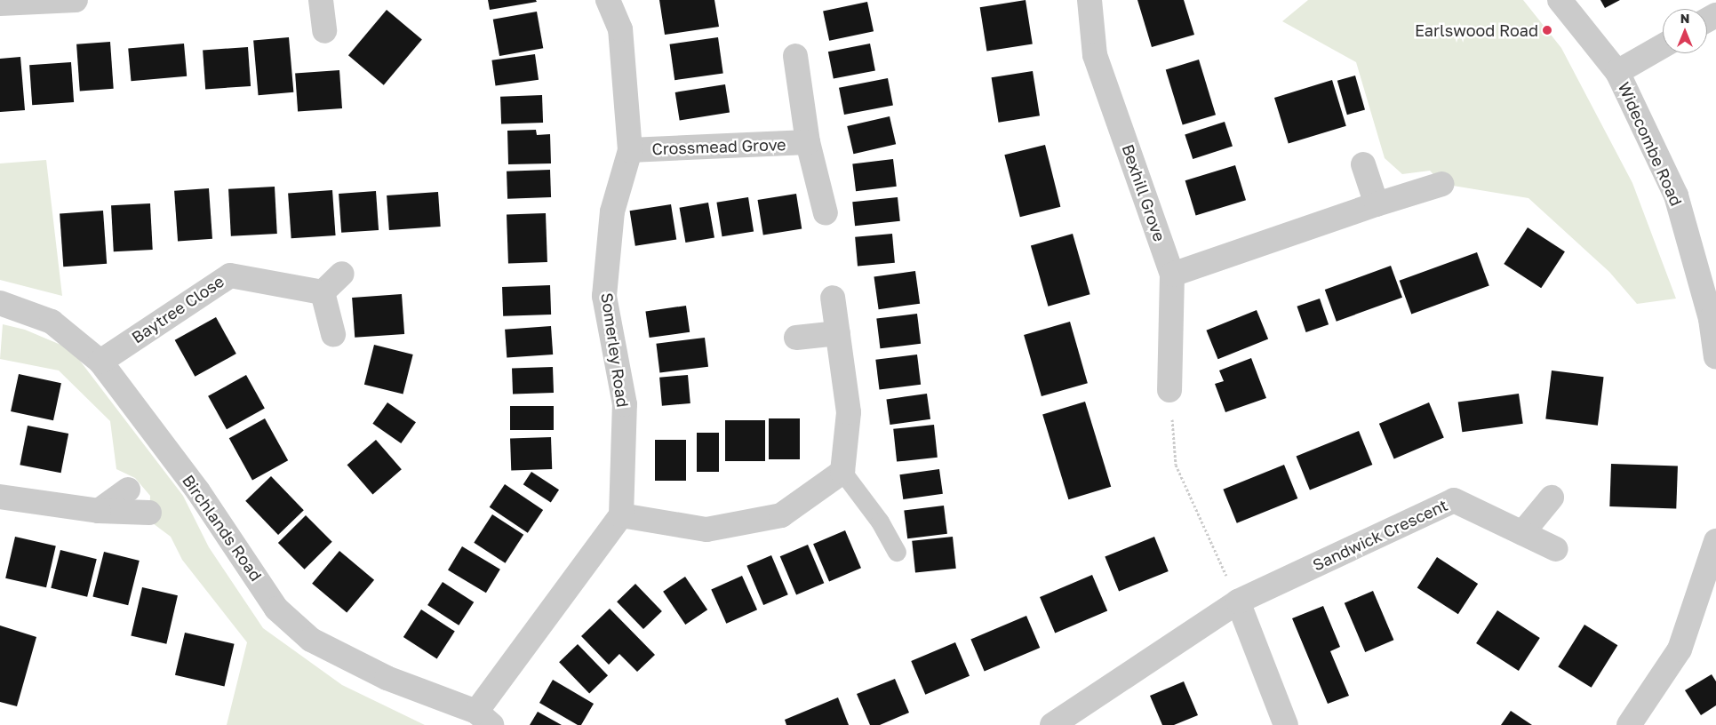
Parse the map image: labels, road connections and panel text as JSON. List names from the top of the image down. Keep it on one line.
{"streets":{"street":["Widecombe Road","Crossmead Grove","Bexhill Grove","Baytree Close","Somerley Road","Birchlands Road","Sandwick Crescent"]},"crossings":[["Crossmead Grove","Somerley Road"],["Baytree Close","Birchlands Road"]],"places":["Earlswood Road"],"north":"top"}
